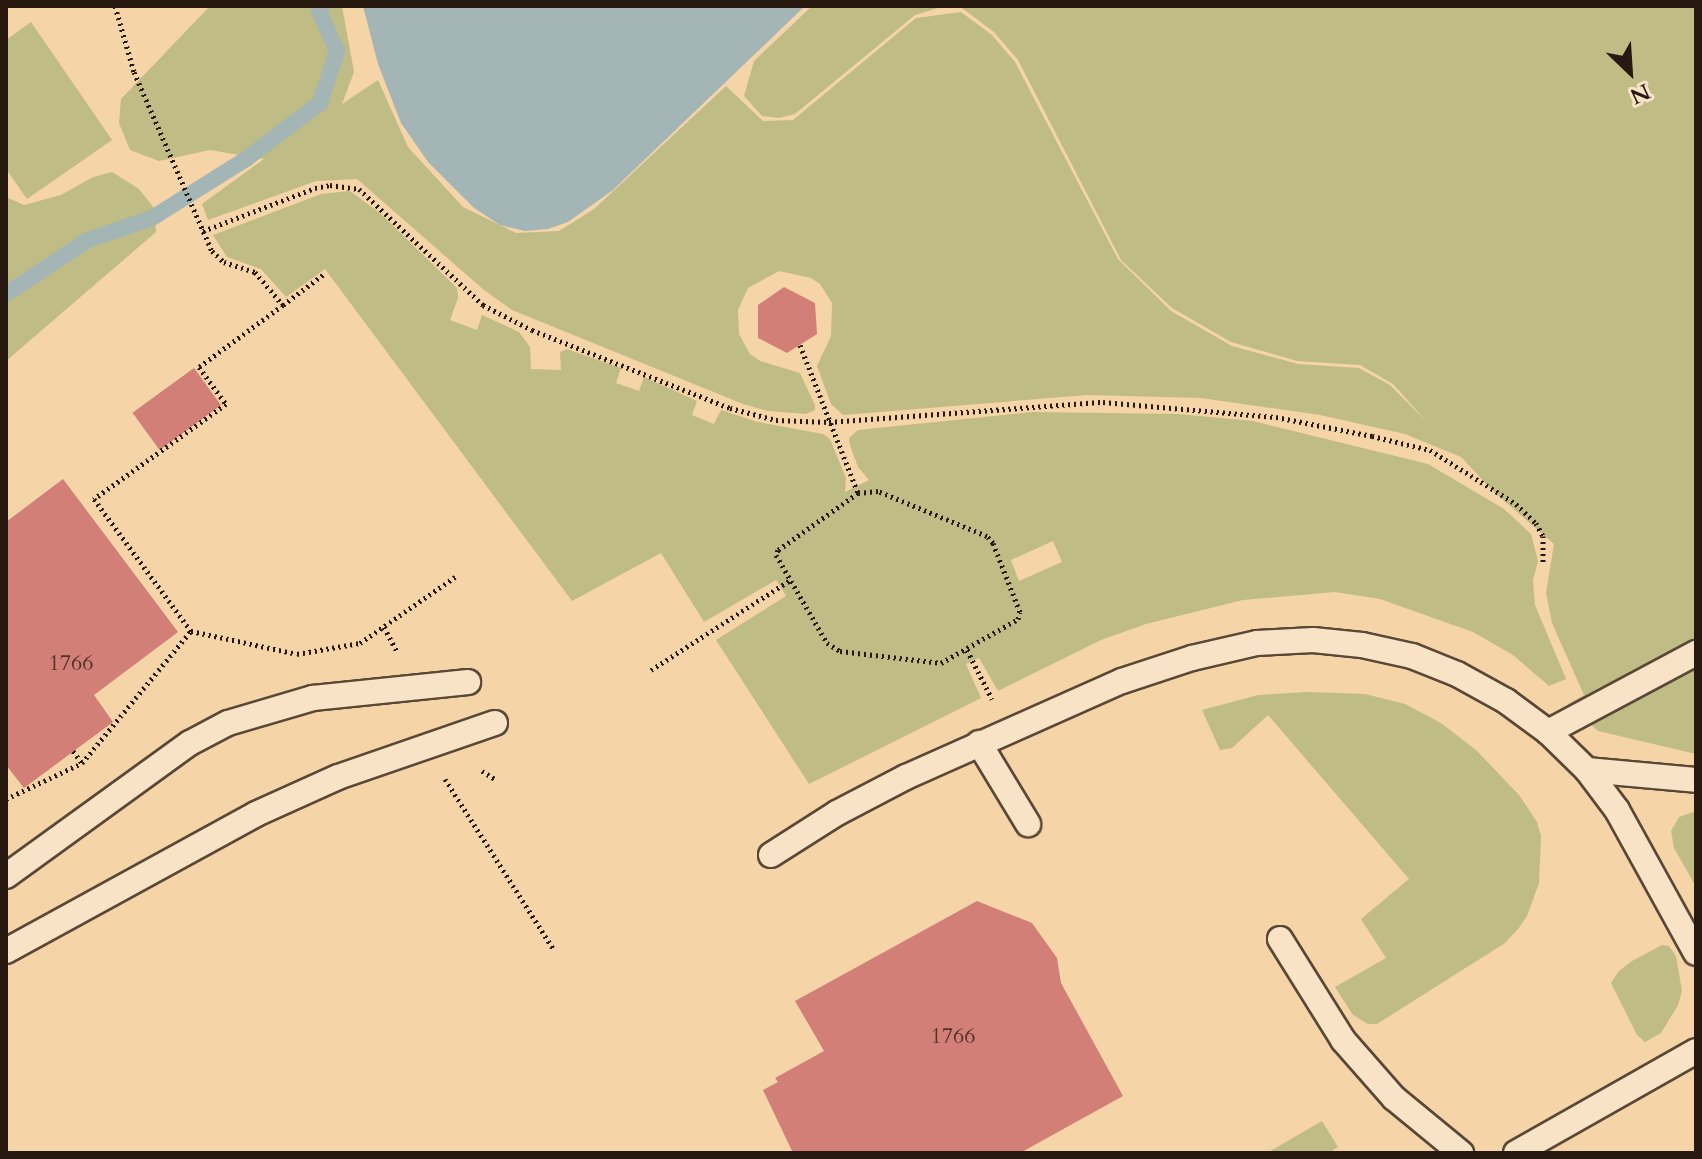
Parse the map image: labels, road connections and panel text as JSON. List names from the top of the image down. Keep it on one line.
{"house_numbers":["1766","1766"],"north":"bottom right"}
